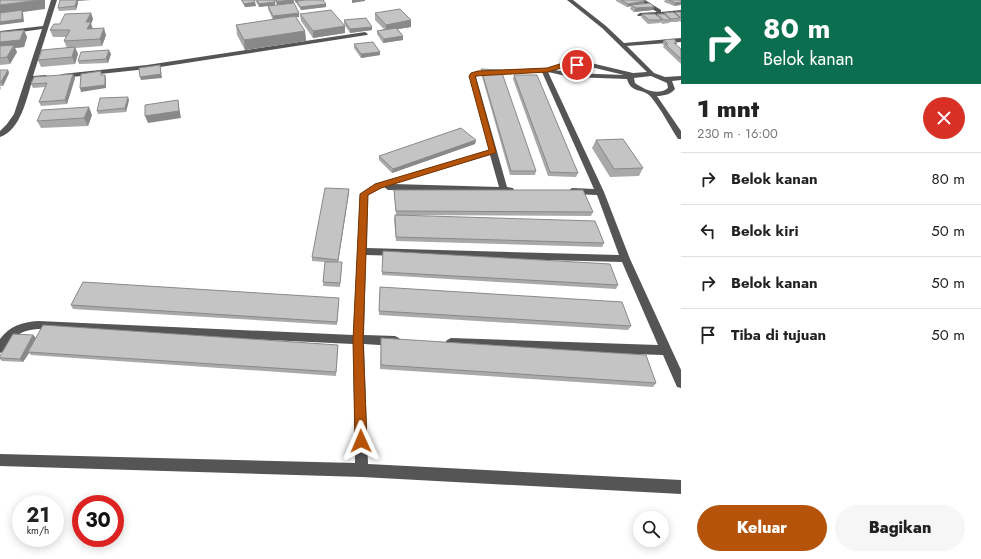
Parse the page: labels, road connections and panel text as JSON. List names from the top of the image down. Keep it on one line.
{"page":{"turn":["80 m","Belok kanan"],"heading":["1 mnt","230 m · 16:00"],"list":[{"name":"Belok kanan","value":"80 m"},{"name":"Belok kiri","value":"50 m"},{"name":"Belok kanan","value":"50 m"},{"name":"Tiba di tujuan","value":"50 m"}],"speed":"21 km/h","limit":"30","buttons":["Keluar","Bagikan"]}}
